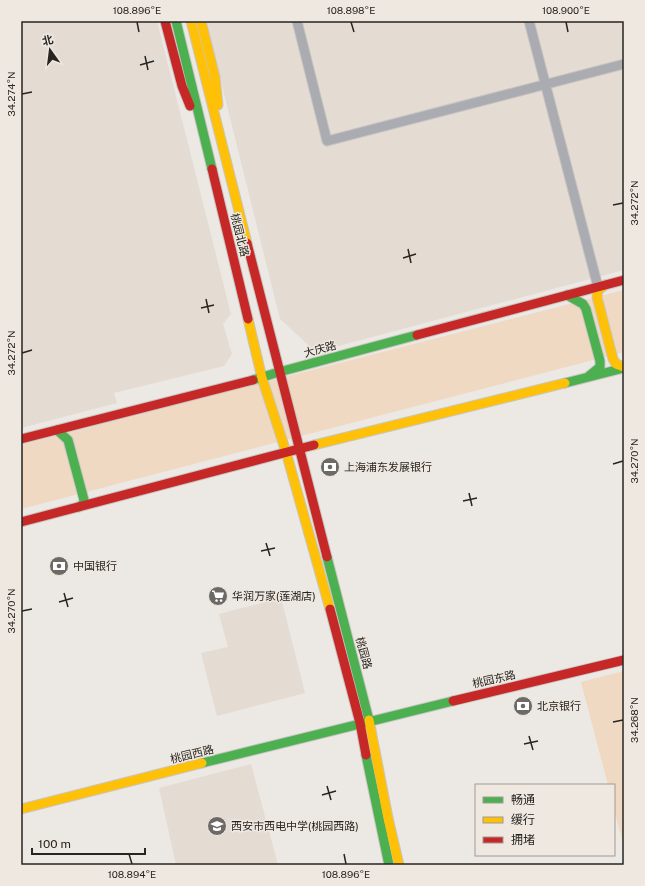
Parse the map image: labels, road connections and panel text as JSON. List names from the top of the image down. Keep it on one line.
{"streets":{"main road":["桃园北路","大庆路","桃园路","桃园东路","桃园西路"]},"crossings":[["桃园北路","大庆路"],["桃园北路","桃园路"],["桃园路","桃园东路"],["桃园路","桃园西路"],["桃园东路","桃园西路"]],"places":{"bank":["上海浦东发展银行","中国银行","北京银行"],"supermarket":["华润万家(莲湖店)"],"school or university":["西安市西电中学(桃园西路)"]},"legend":["畅通","缓行","拥堵"],"scale_bar":"100 m","north":"top","coordinates":["108.896°E","108.898°E","108.900°E","34.274°N","34.272°N","34.270°N","34.268°N","108.894°E"]}
